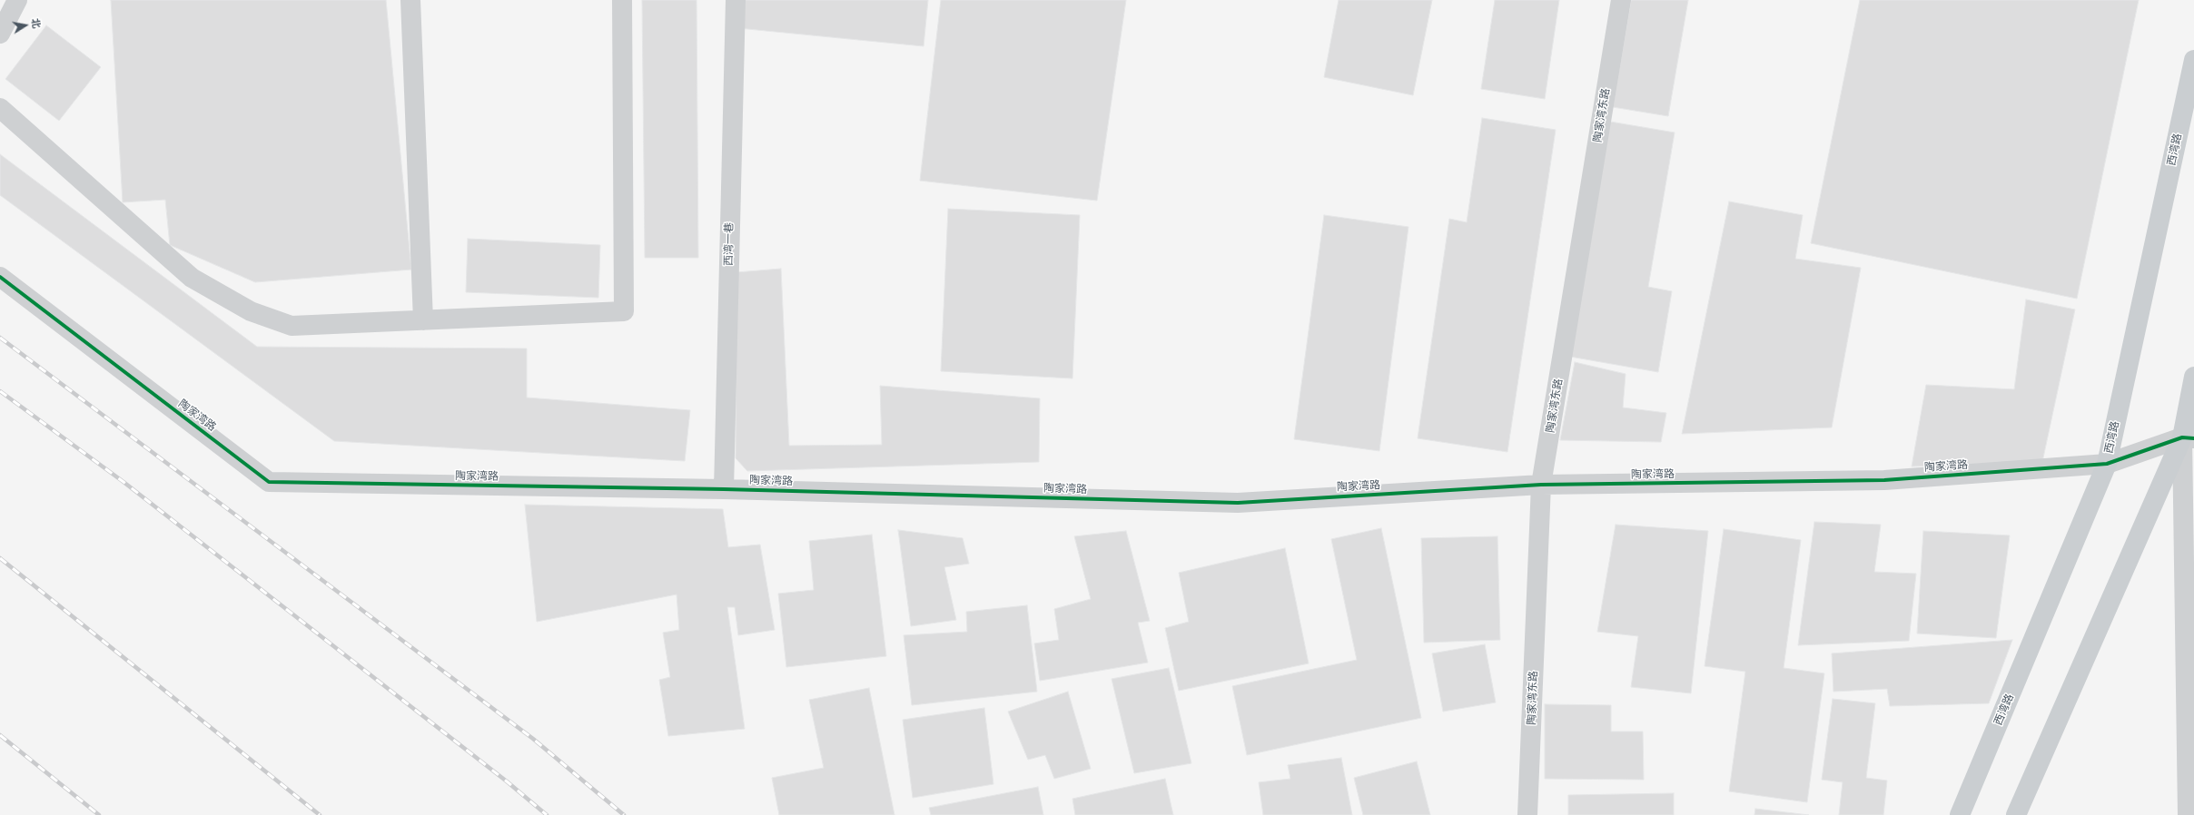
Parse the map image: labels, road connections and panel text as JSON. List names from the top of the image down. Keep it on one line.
{"streets":{"main road":["西湾路"],"street":["陶家湾东路","西湾一巷","陶家湾路"]},"crossings":[["陶家湾东路","陶家湾路"],["西湾路","陶家湾路"],["西湾一巷","陶家湾路"]],"north":"right"}
